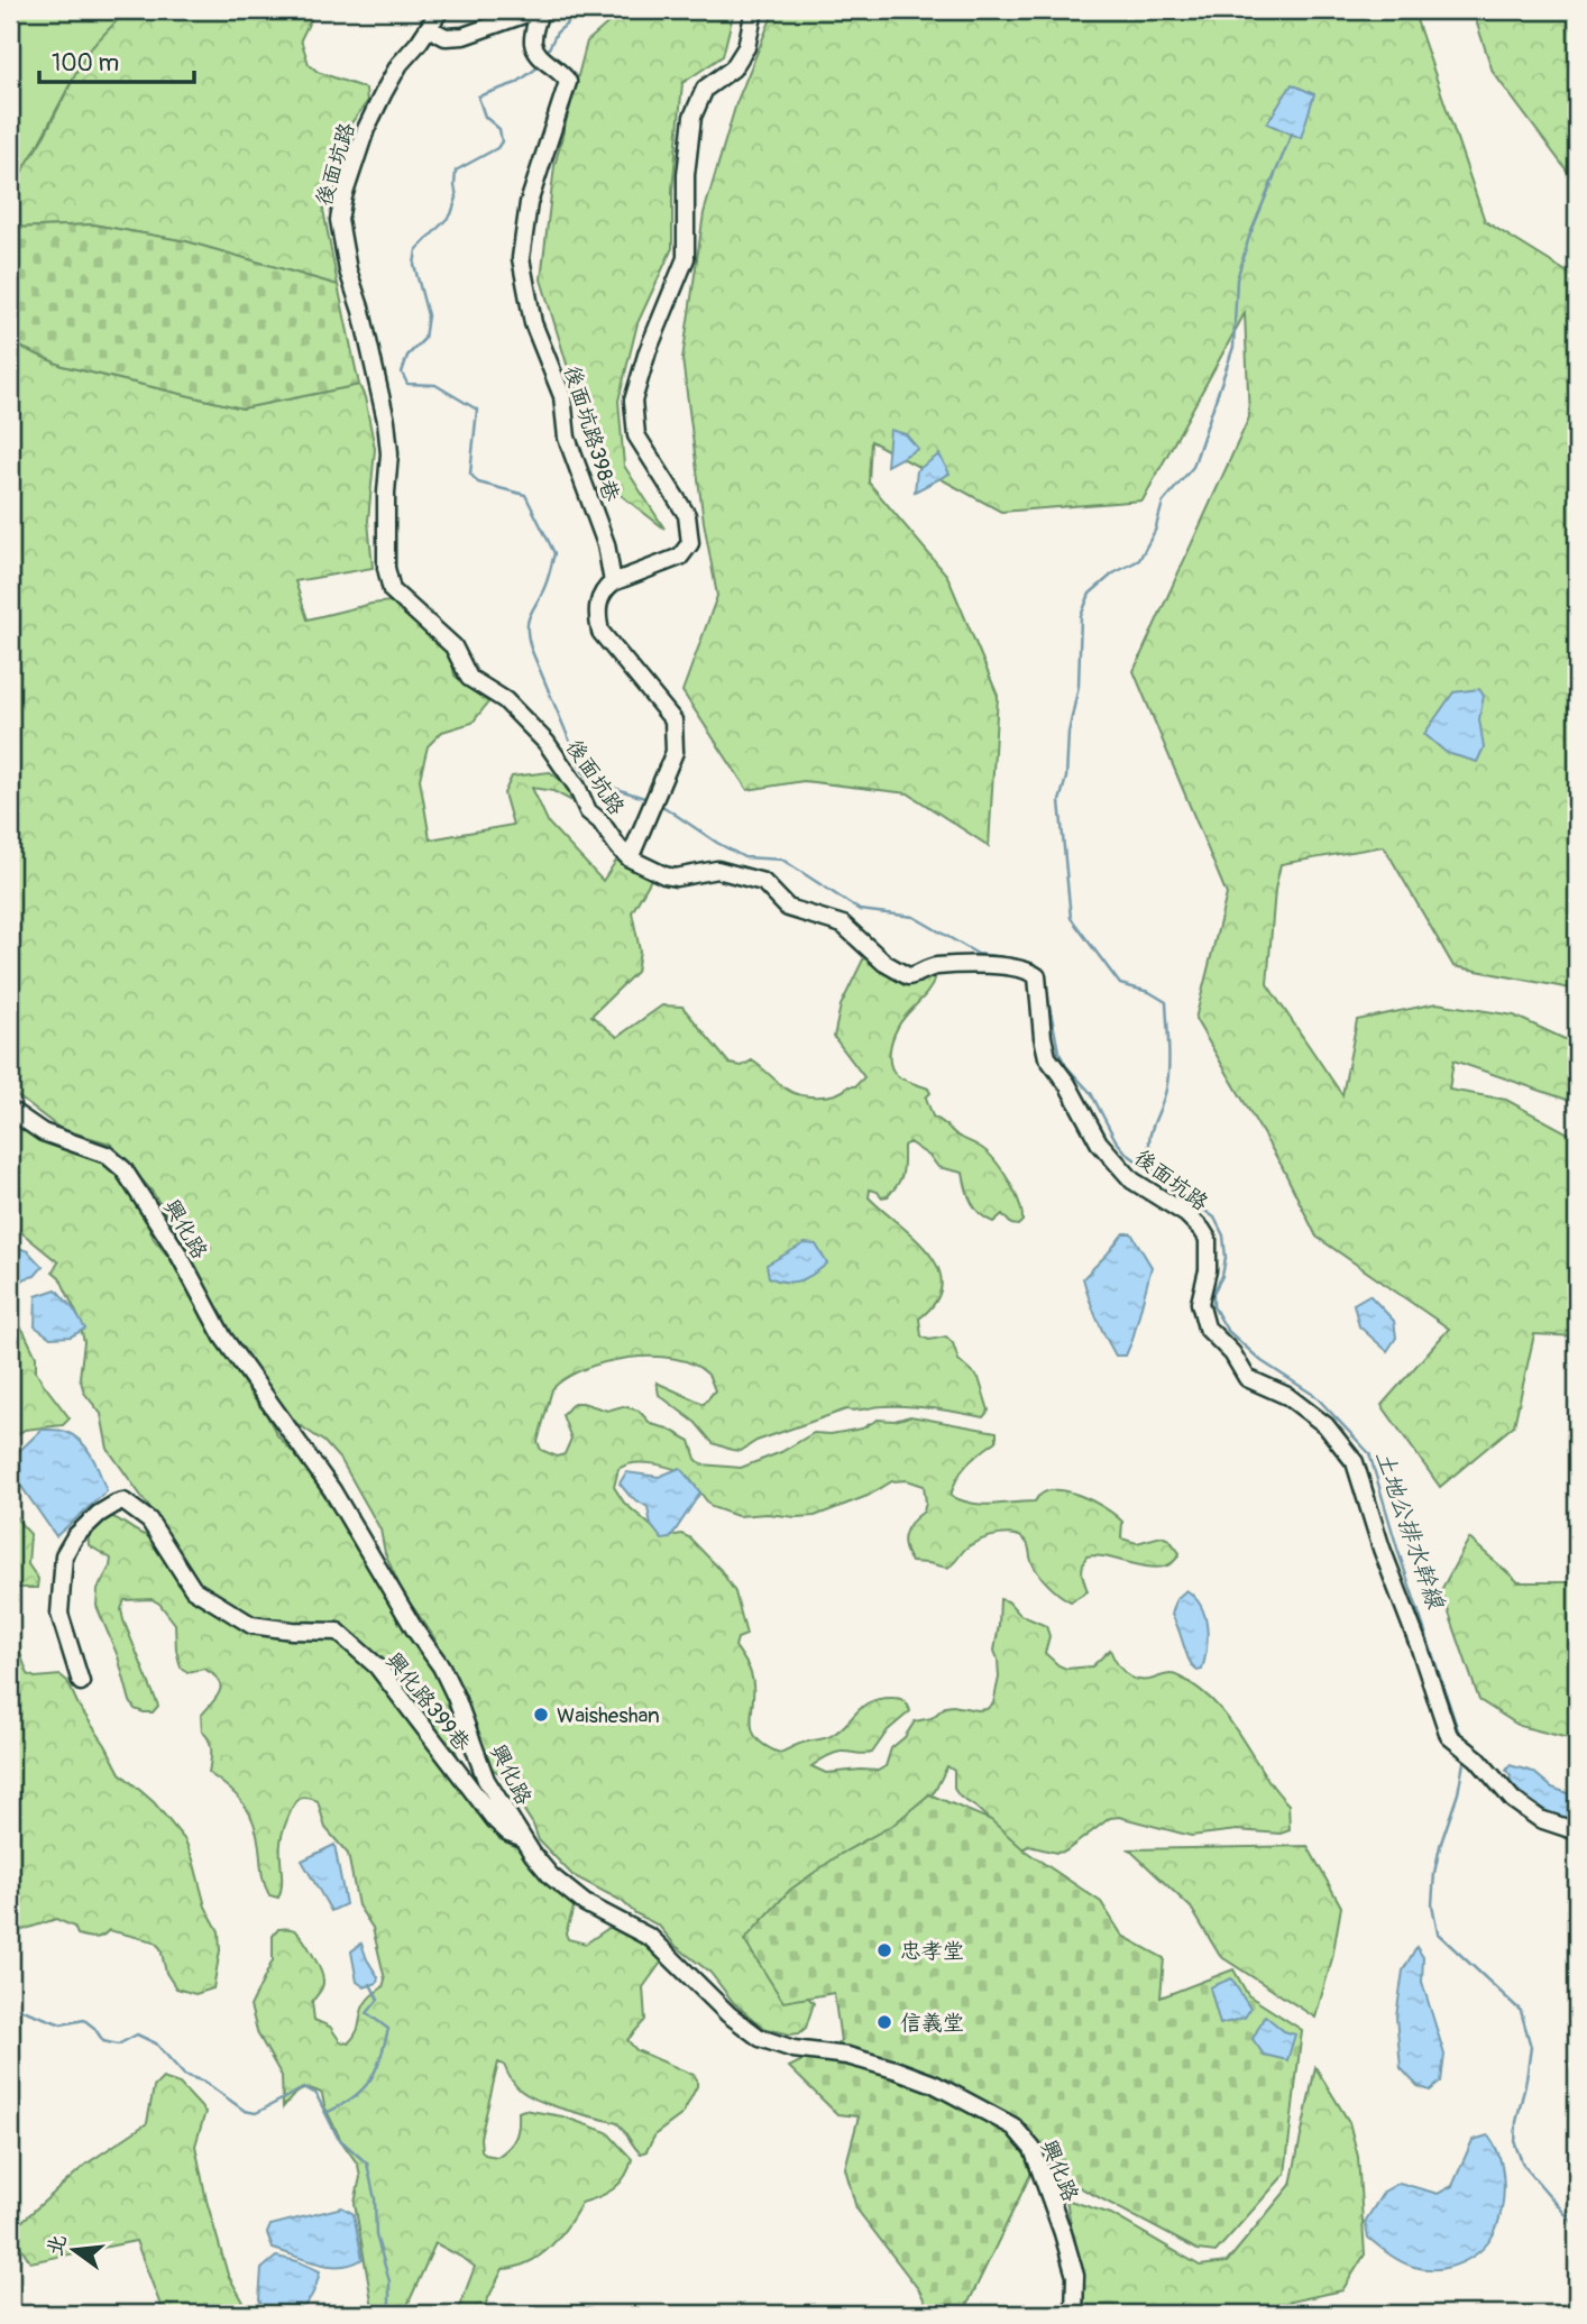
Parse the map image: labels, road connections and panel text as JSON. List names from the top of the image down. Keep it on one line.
{"streets":{"street":["後面坑路","後面坑路398巷","興化路","興化路399巷"]},"crossings":[["興化路","興化路399巷"]],"water":["土地公排水幹線"],"places":["Waisheshan","忠孝堂","信義堂"],"scale_bar":"100 m","north":"left"}
